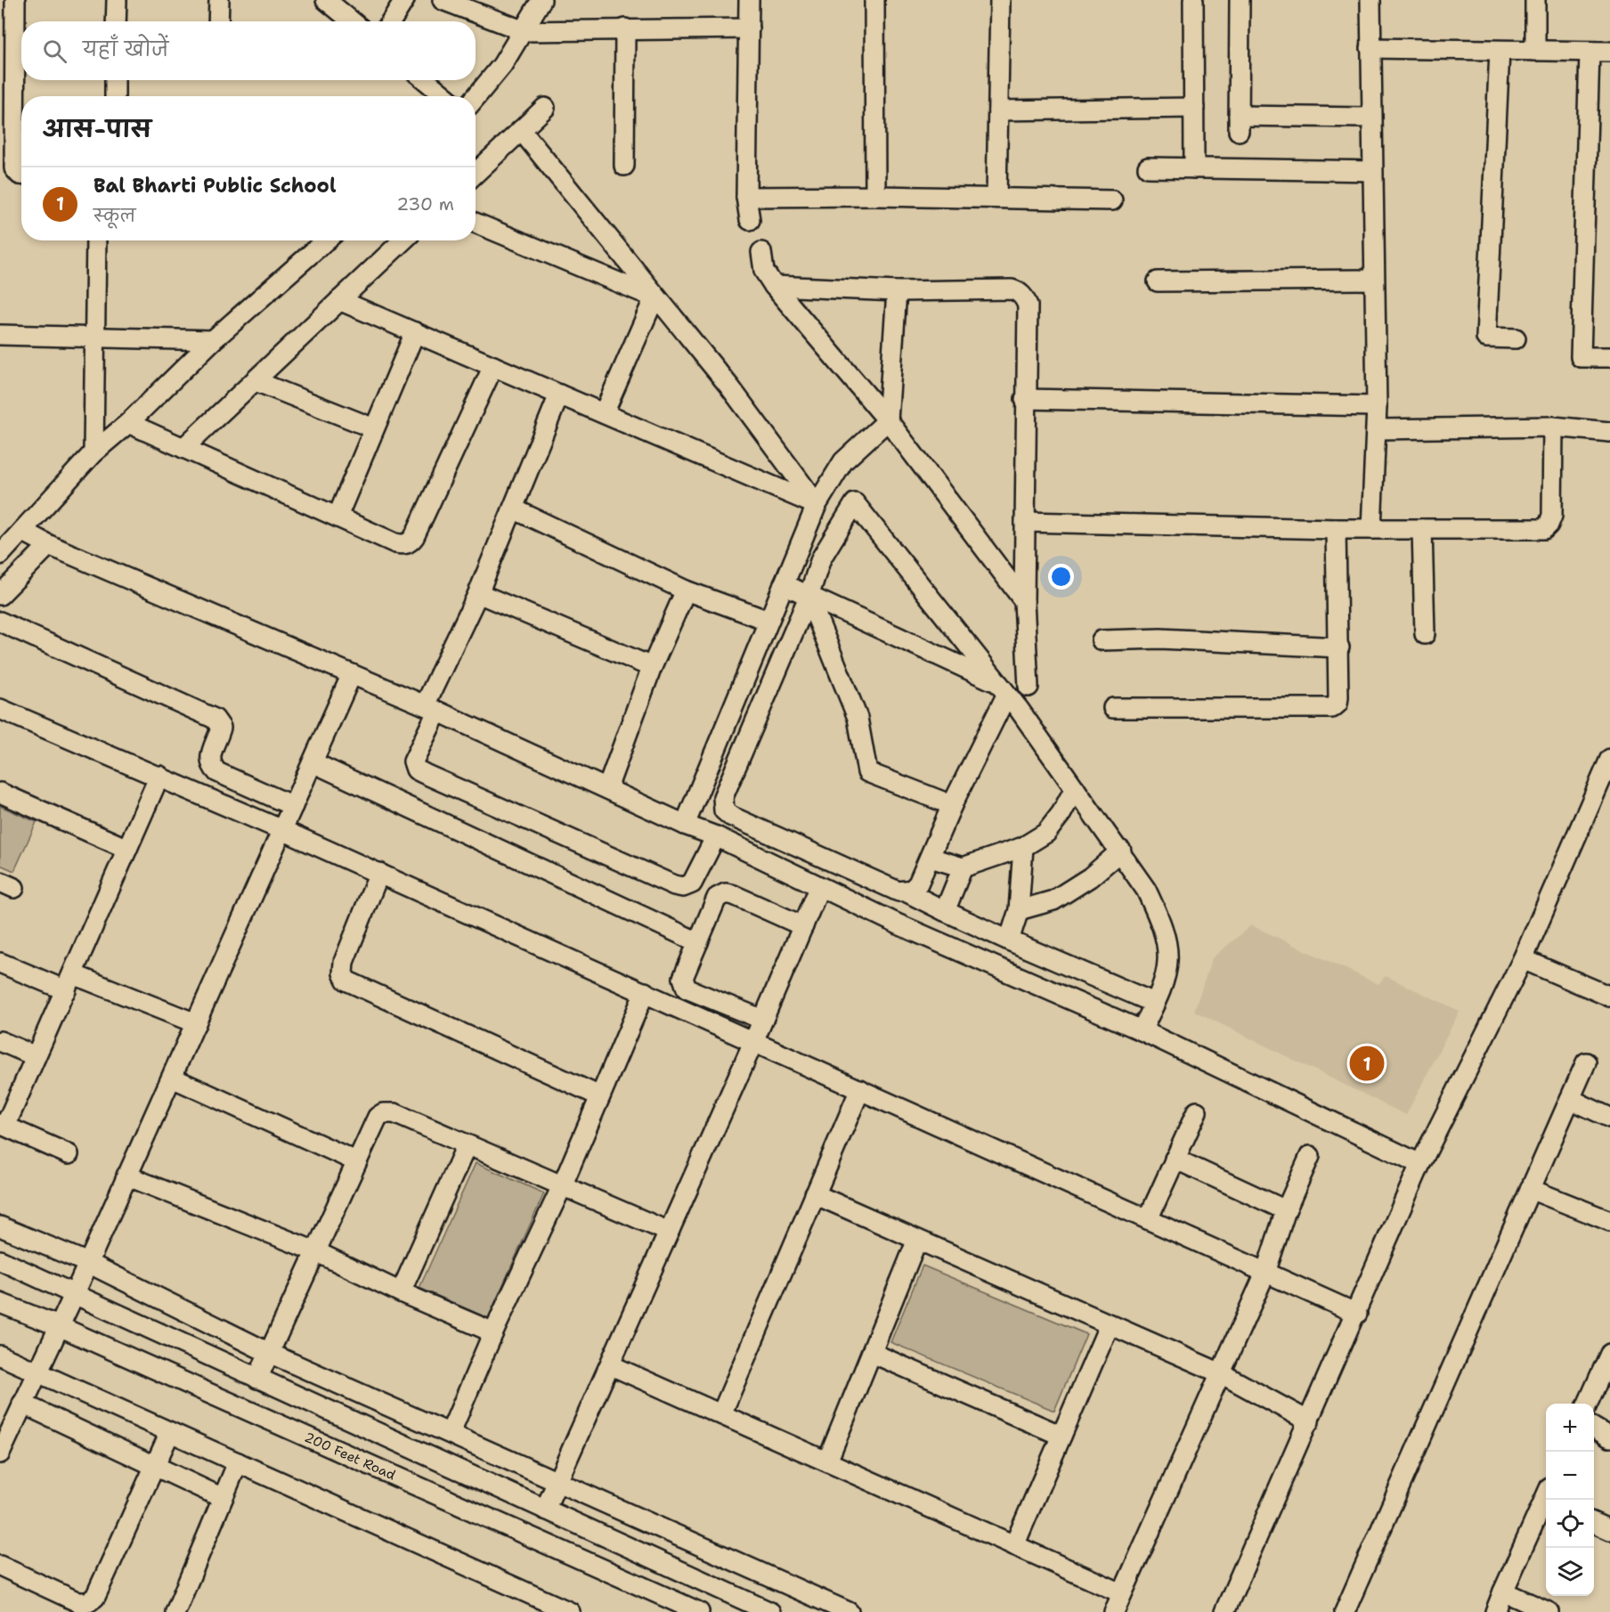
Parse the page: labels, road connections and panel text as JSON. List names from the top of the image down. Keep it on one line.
{"streets":{"street":["200 Feet Road"]},"page":{"search":"यहाँ खोजें","heading":"आस-पास","list":[{"mark":"1","name":"Bal Bharti Public School","note":"स्कूल","value":"230 m"}],"pins":"1","map_buttons":["+","−"]}}
